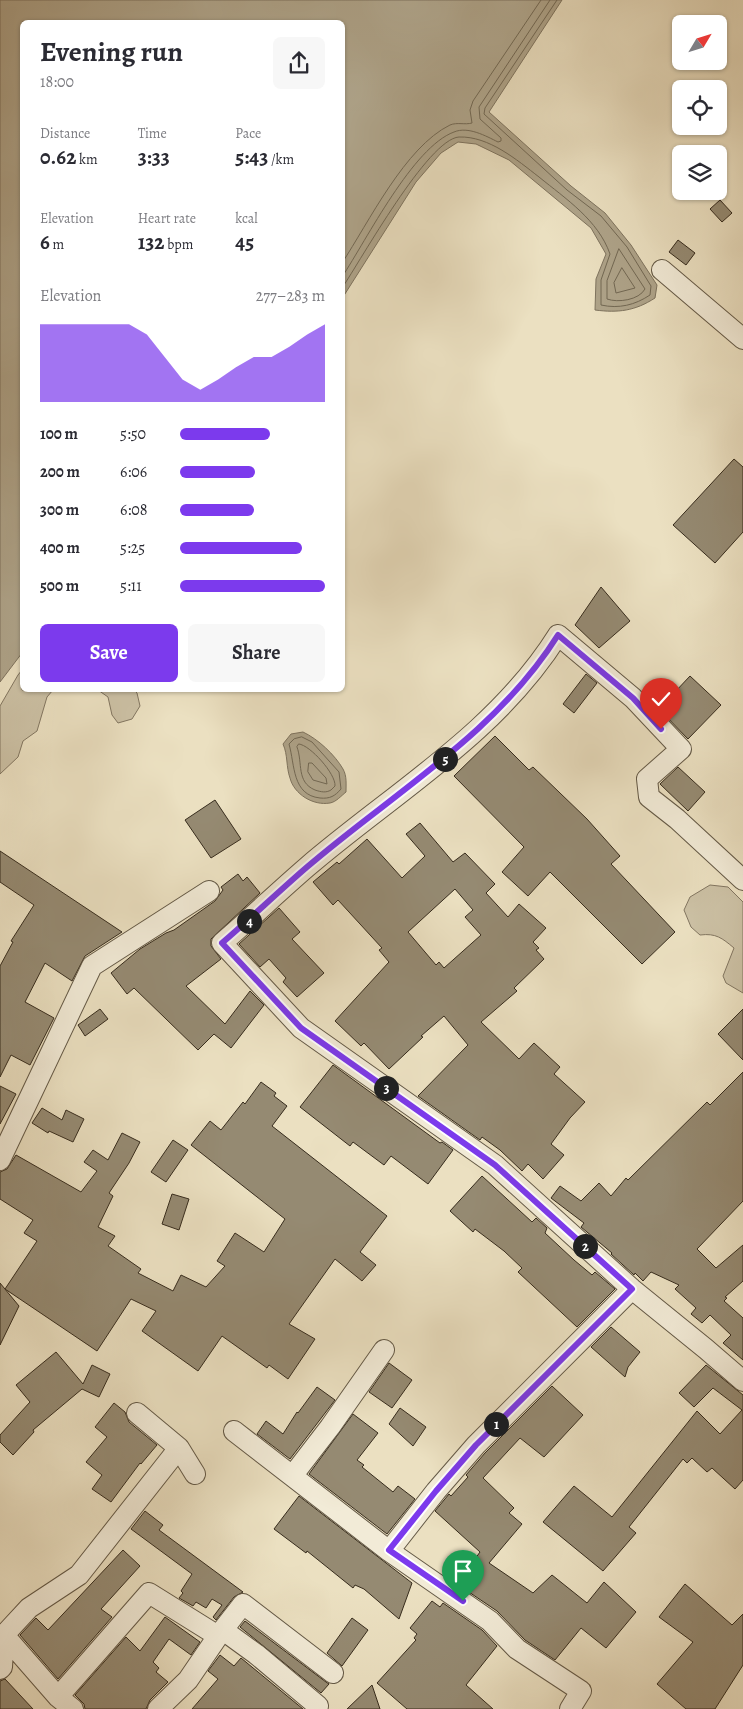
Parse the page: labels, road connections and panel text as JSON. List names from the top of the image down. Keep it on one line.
{"north":"top right","page":{"heading":["Evening run","18:00"],"stats":[["Distance","0.62 km"],["Time","3:33"],["Pace","5:43 /km"],["Elevation","6 m"],["Heart rate","132 bpm"],["kcal","45"]],"chart":["Elevation","277–283 m"],"list":[{"name":"100 m","note":"5:50"},{"name":"200 m","note":"6:06"},{"name":"300 m","note":"6:08"},{"name":"400 m","note":"5:25"},{"name":"500 m","note":"5:11"}],"buttons":["Save","Share"],"pins":["5","4","3","2","1"]}}
